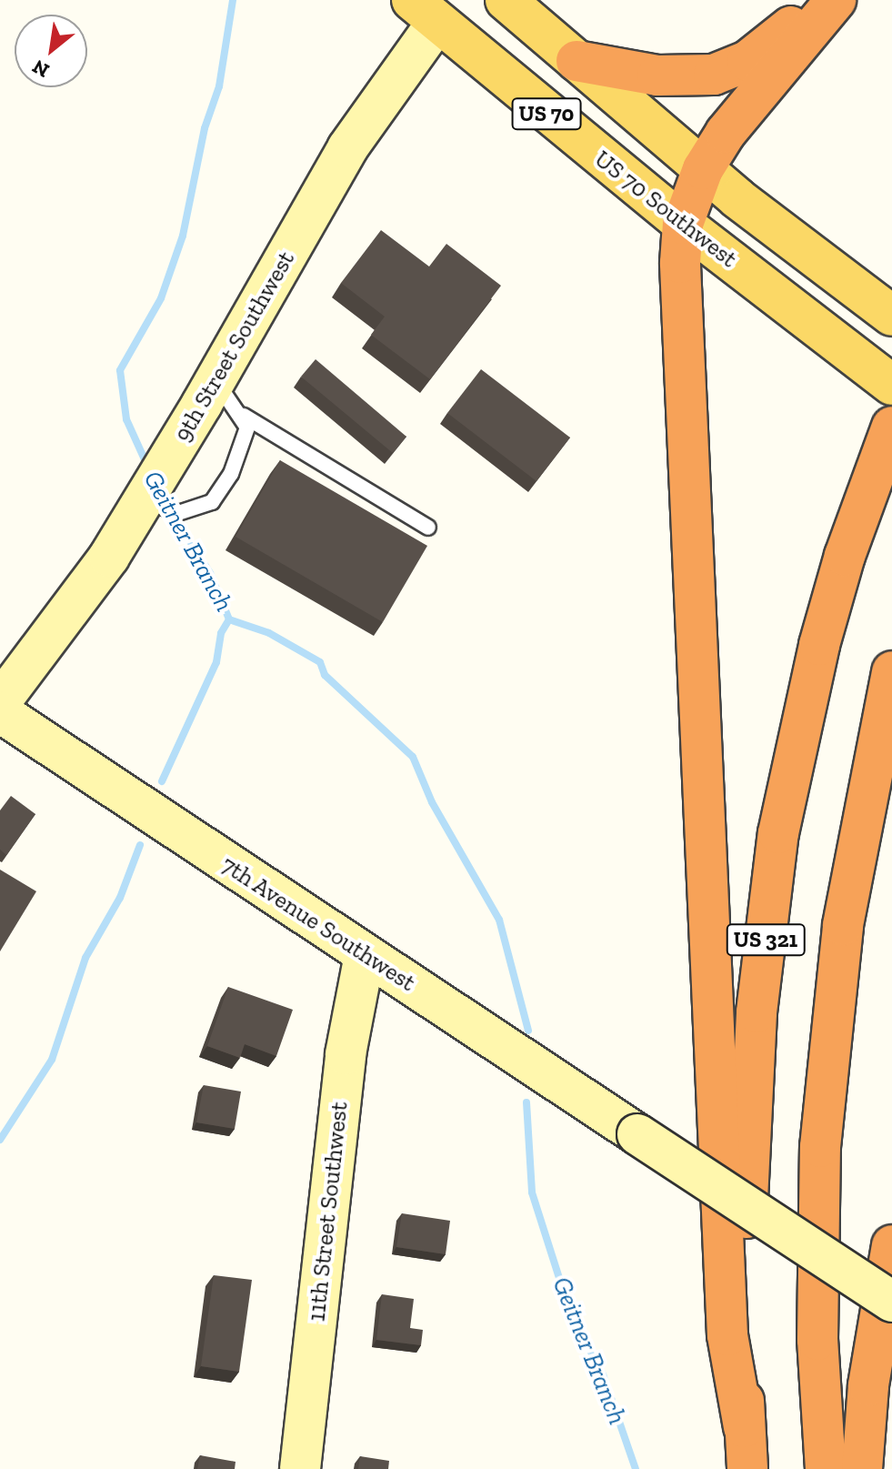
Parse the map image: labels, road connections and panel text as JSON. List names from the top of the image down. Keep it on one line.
{"streets":{"highway":["US 321"],"main road":["US 70","US 70 Southwest"],"street":["9th Street Southwest","7th Avenue Southwest","11th Street Southwest"]},"crossings":[["US 70 Southwest","9th Street Southwest"],["7th Avenue Southwest","11th Street Southwest"]],"water":["Geitner Branch"],"north":"bottom left"}
